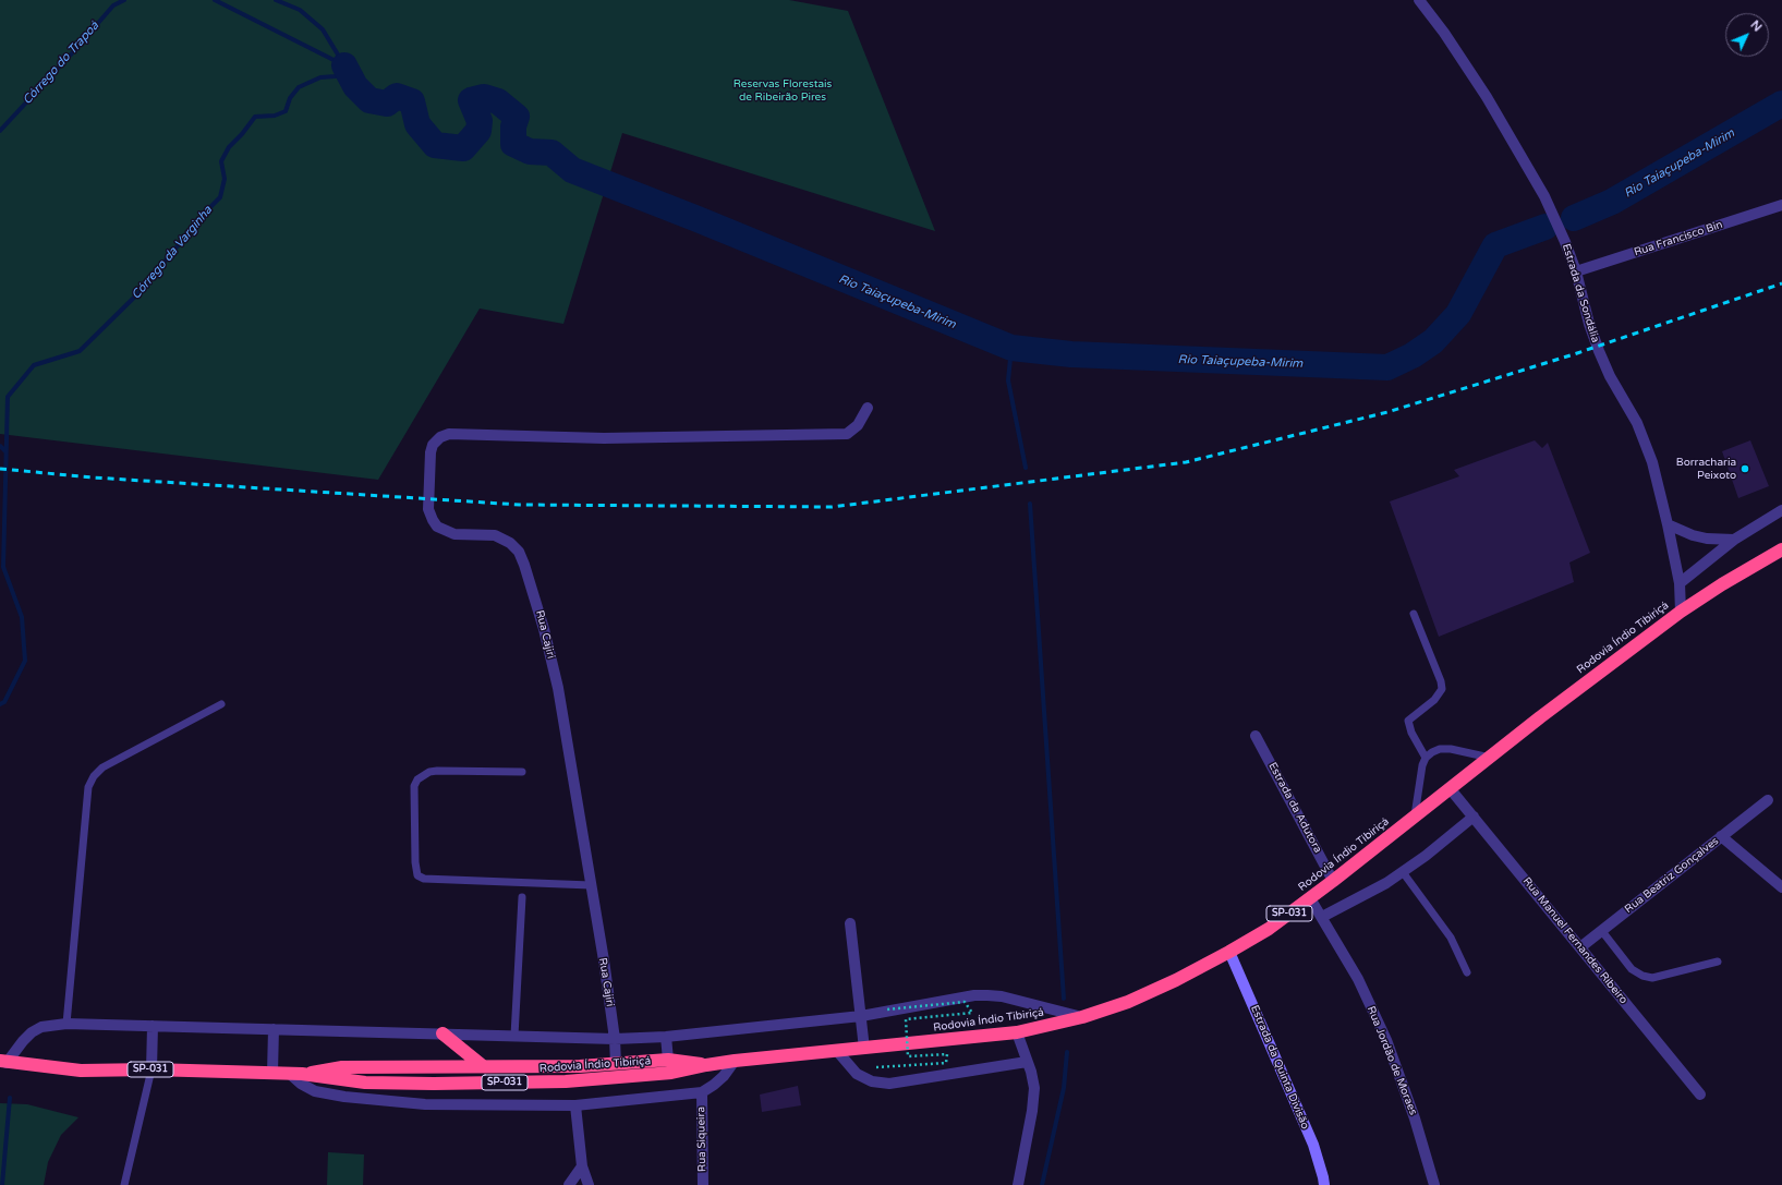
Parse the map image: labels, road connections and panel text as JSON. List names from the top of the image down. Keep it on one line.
{"streets":{"highway":["Rodovia Índio Tibiriçá","SP-031"],"street":["Rua Francisco Bin","Estrada da Sondália","Rua Cajiri","Estrada da Adutora","Rua Beatriz Gonçalves","Rua Manuel Fernandes Ribeiro","Rua Jordão de Moraes","Estrada da Quinta Divisão","Rua Siqueira"]},"crossings":[["Rua Francisco Bin","Estrada da Sondália"],["Estrada da Sondália","Rodovia Índio Tibiriçá"],["Rua Cajiri","Rodovia Índio Tibiriçá"],["Rodovia Índio Tibiriçá","Estrada da Adutora"],["Rodovia Índio Tibiriçá","Rua Manuel Fernandes Ribeiro"],["Rodovia Índio Tibiriçá","Rua Jordão de Moraes"],["Rodovia Índio Tibiriçá","Estrada da Quinta Divisão"],["Rua Beatriz Gonçalves","Rua Manuel Fernandes Ribeiro"]],"water":["Córrego do Trapoá","Rio Taiaçupeba-Mirim","Córrego da Varginha"],"parks":["Reservas Florestais de Ribeirão Pires"],"places":["Borracharia Peixoto"],"north":"top right"}
